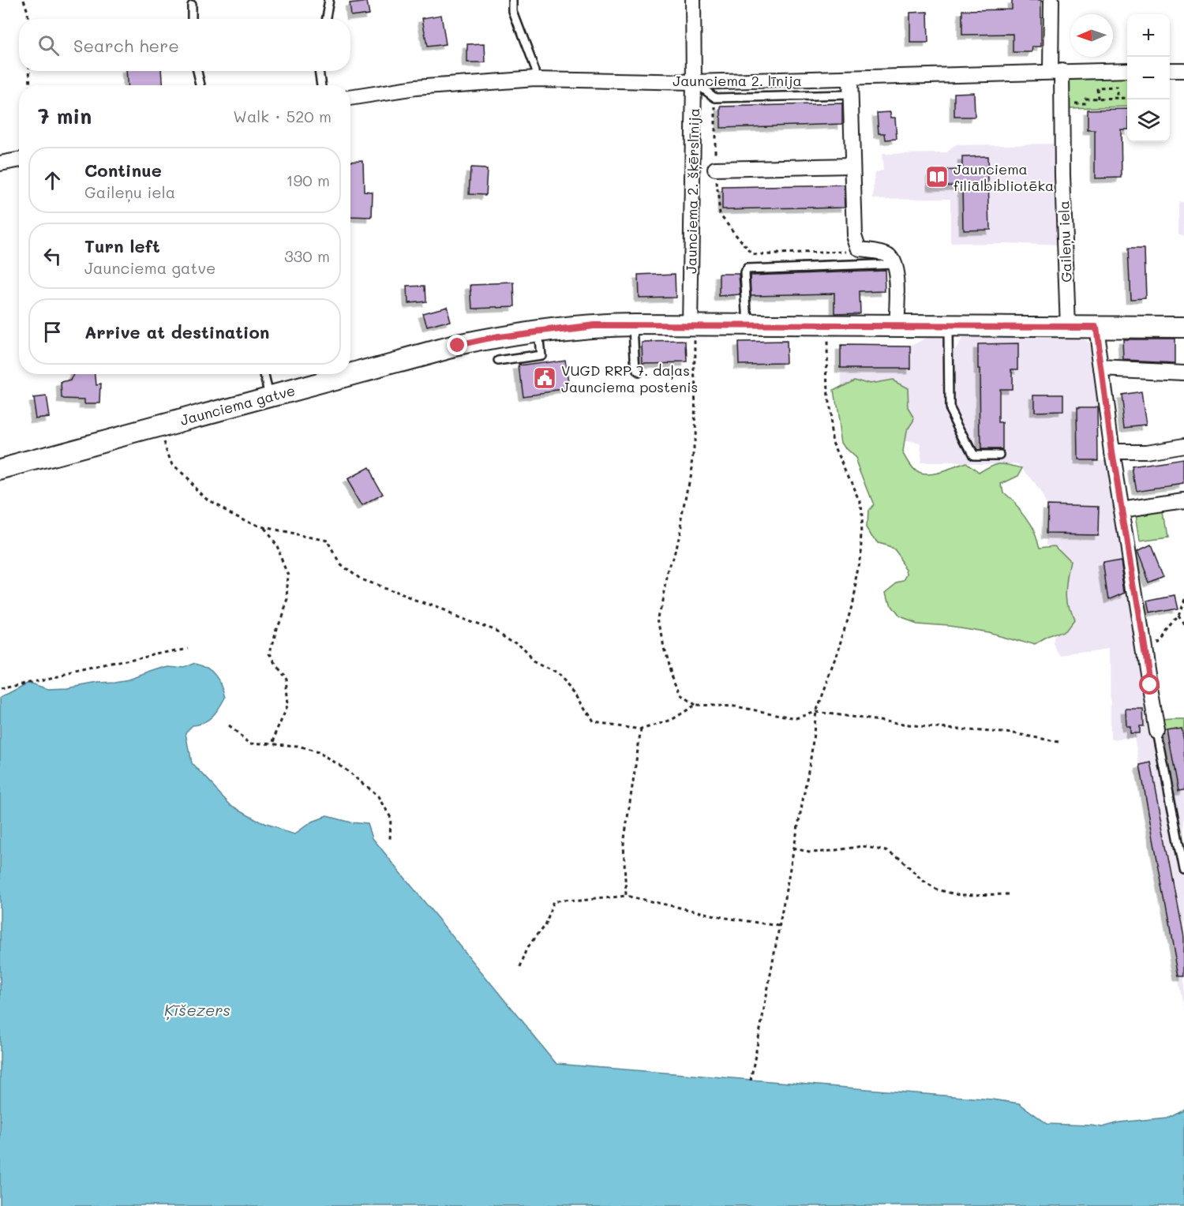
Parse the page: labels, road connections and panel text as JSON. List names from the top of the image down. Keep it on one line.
{"streets":{"main road":["Jaunciema gatve"],"street":["Jaunciema 2. līnija","Jaunciema 2. šķērslīnija","Gaileņu iela"]},"crossings":[["Jaunciema 2. līnija","Jaunciema 2. šķērslīnija"],["Jaunciema 2. līnija","Gaileņu iela"],["Jaunciema 2. šķērslīnija","Jaunciema gatve"],["Gaileņu iela","Jaunciema gatve"]],"water":["Ķīšezers"],"places":{"library":["Jaunciema filiālbibliotēka"],"public building":["VUGD RRP 7. daļas Jaunciema postenis"]},"north":"left","page":{"map_buttons":["+","−"],"search":"Search here","heading":["7 min","Walk · 520 m"],"list":[["Continue","Gaileņu iela","190 m"],["Turn left","Jaunciema gatve","330 m"],"Arrive at destination"]}}
